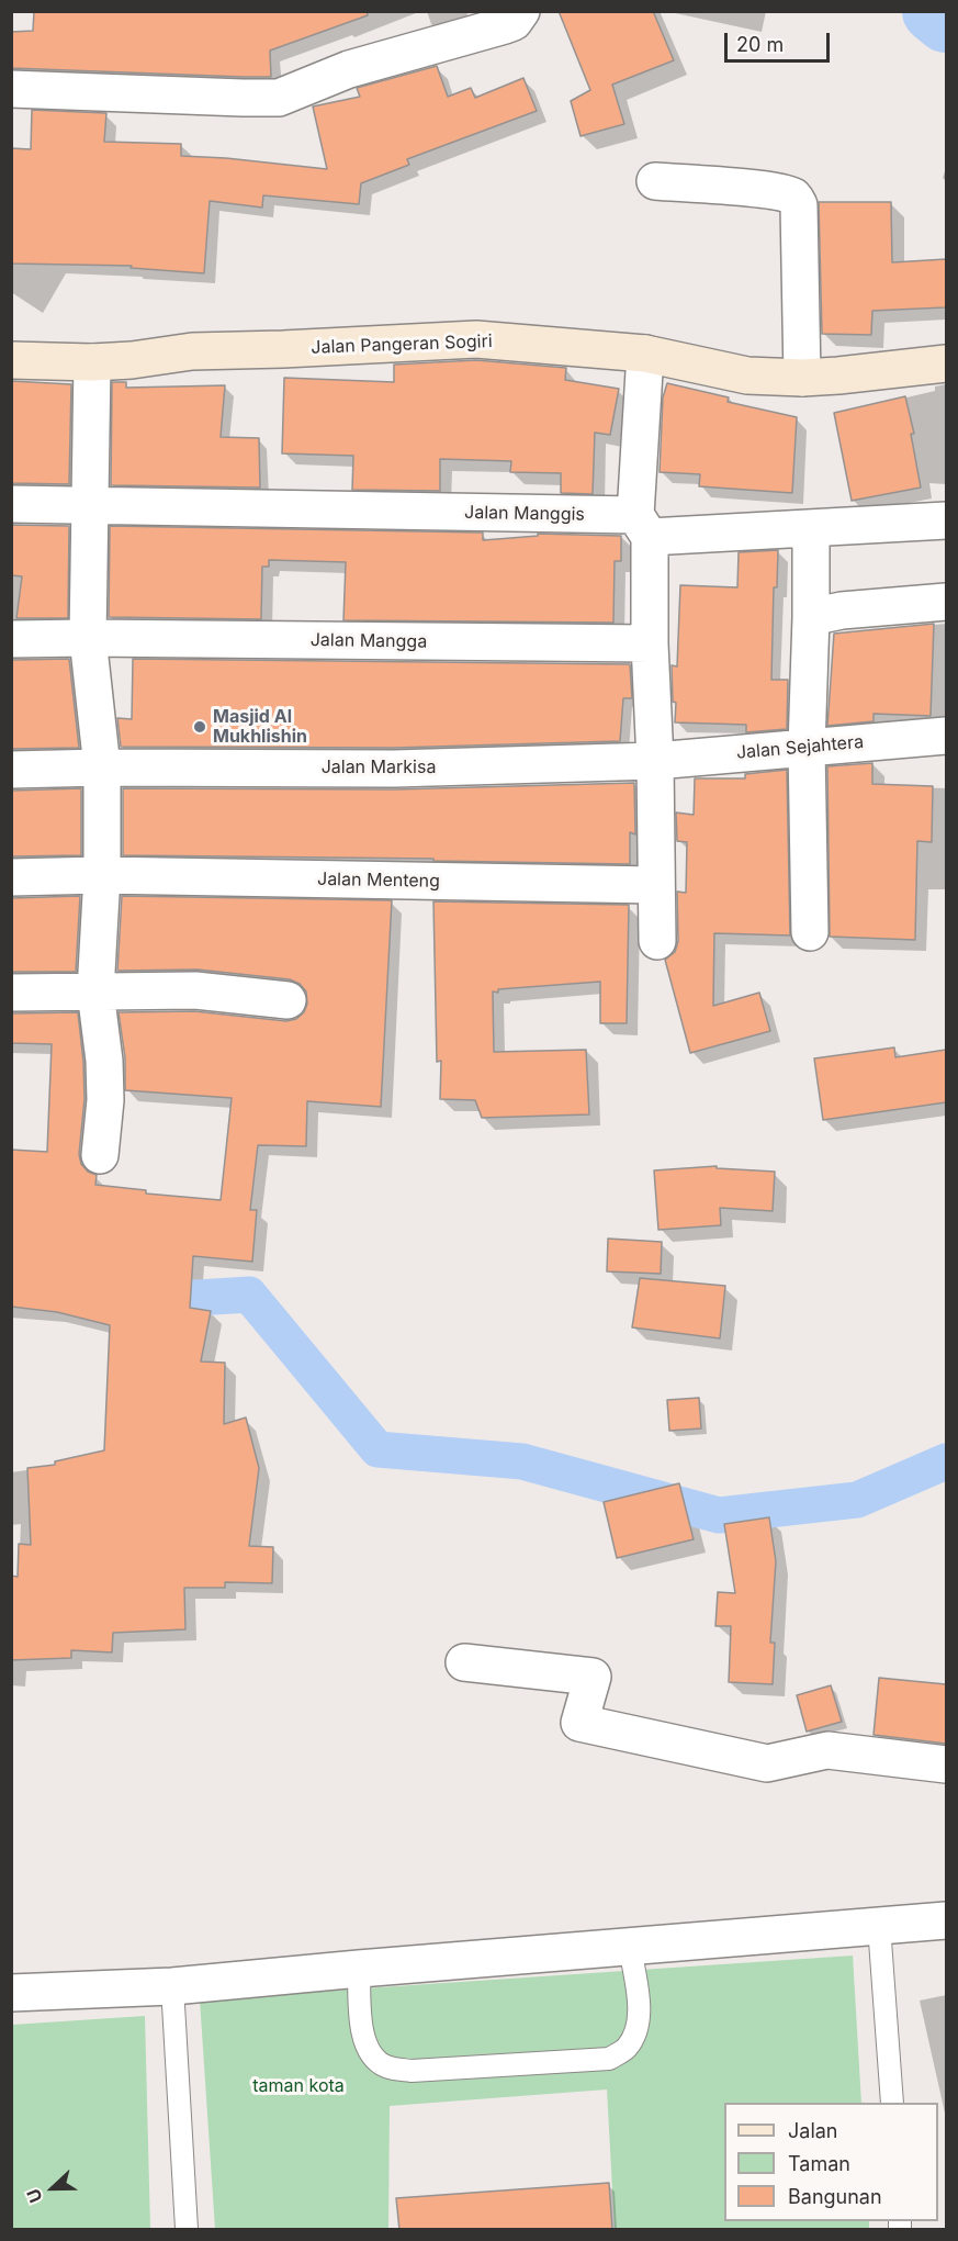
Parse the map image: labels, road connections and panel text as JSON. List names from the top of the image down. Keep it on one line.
{"streets":{"street":["Jalan Pangeran Sogiri","Jalan Manggis","Jalan Mangga","Jalan Sejahtera","Jalan Markisa","Jalan Menteng"]},"crossings":[["Jalan Sejahtera","Jalan Markisa"]],"parks":["taman kota"],"places":["Masjid Al Mukhlishin"],"legend":["Jalan","Taman","Bangunan"],"scale_bar":"20 m","north":"left"}
